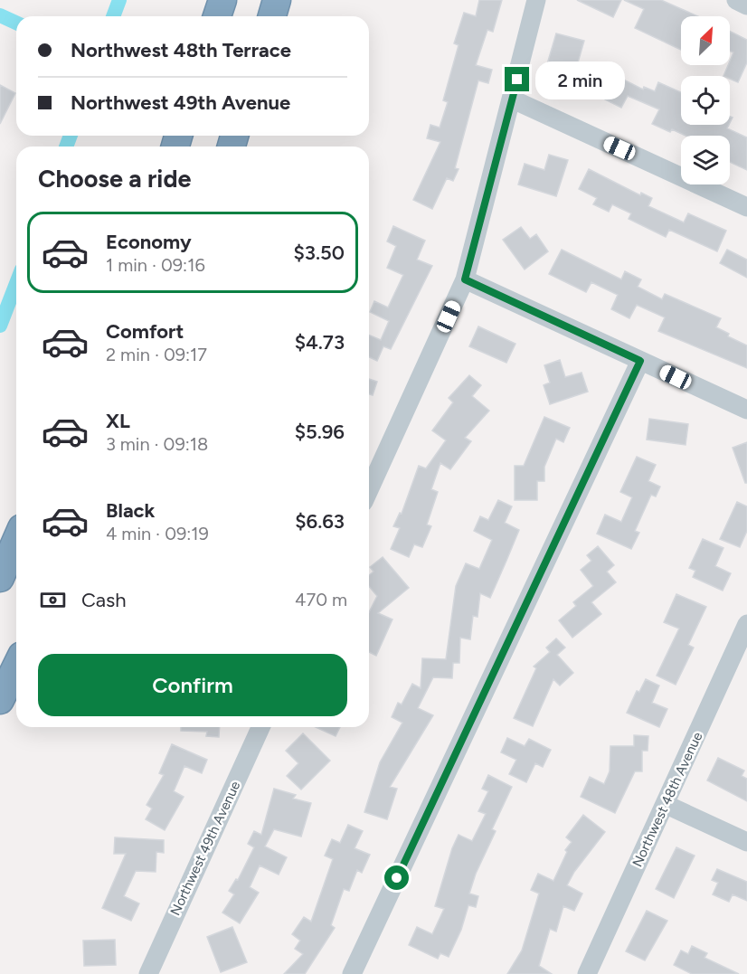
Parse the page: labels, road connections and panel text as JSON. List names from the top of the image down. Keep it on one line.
{"streets":{"street":["Northwest 48th Avenue","Northwest 49th Avenue"]},"north":"top right","page":{"banner":["Northwest 48th Terrace","Northwest 49th Avenue"],"bubble":"2 min","heading":"Choose a ride","list":[{"name":"Economy","note":"1 min · 09:16","value":"$3.50"},{"name":"Comfort","note":"2 min · 09:17","value":"$4.73"},{"name":"XL","note":"3 min · 09:18","value":"$5.96"},{"name":"Black","note":"4 min · 09:19","value":"$6.63"}],"pay":["Cash","470 m"],"buttons":"Confirm"}}
